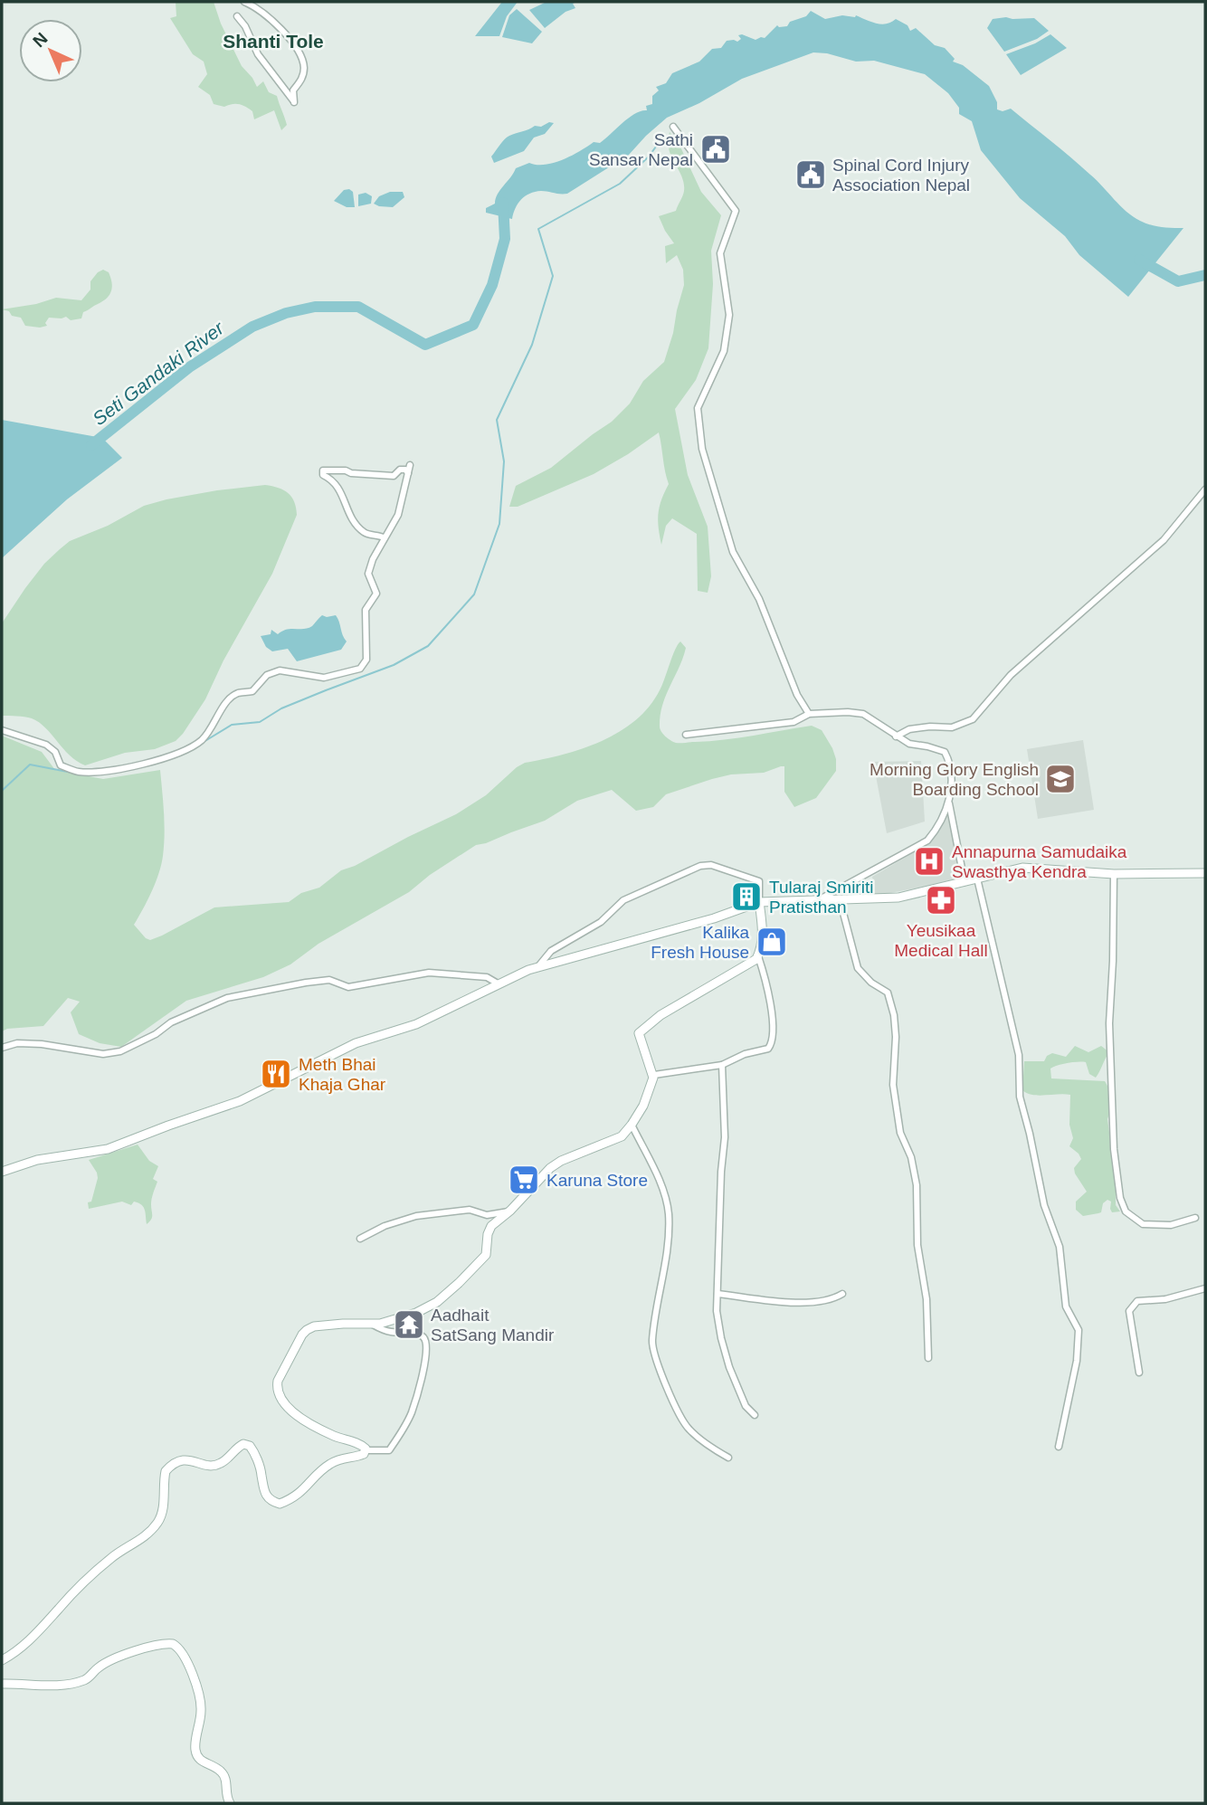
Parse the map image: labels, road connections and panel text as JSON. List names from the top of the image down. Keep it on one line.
{"districts":["Shanti Tole"],"water":["Seti Gandaki River"],"places":{"public building":["Sathi Sansar Nepal","Spinal Cord Injury Association Nepal"],"school or university":["Morning Glory English Boarding School"],"hospital":["Annapurna Samudaika Swasthya Kendra"],"building":["Tularaj Smiriti Pratisthan"],"pharmacy":["Yeusikaa Medical Hall"],"shop":["Kalika Fresh House"],"restaurant":["Meth Bhai Khaja Ghar"],"supermarket":["Karuna Store"],"temple":["Aadhait SatSang Mandir"]},"north":"top left"}
